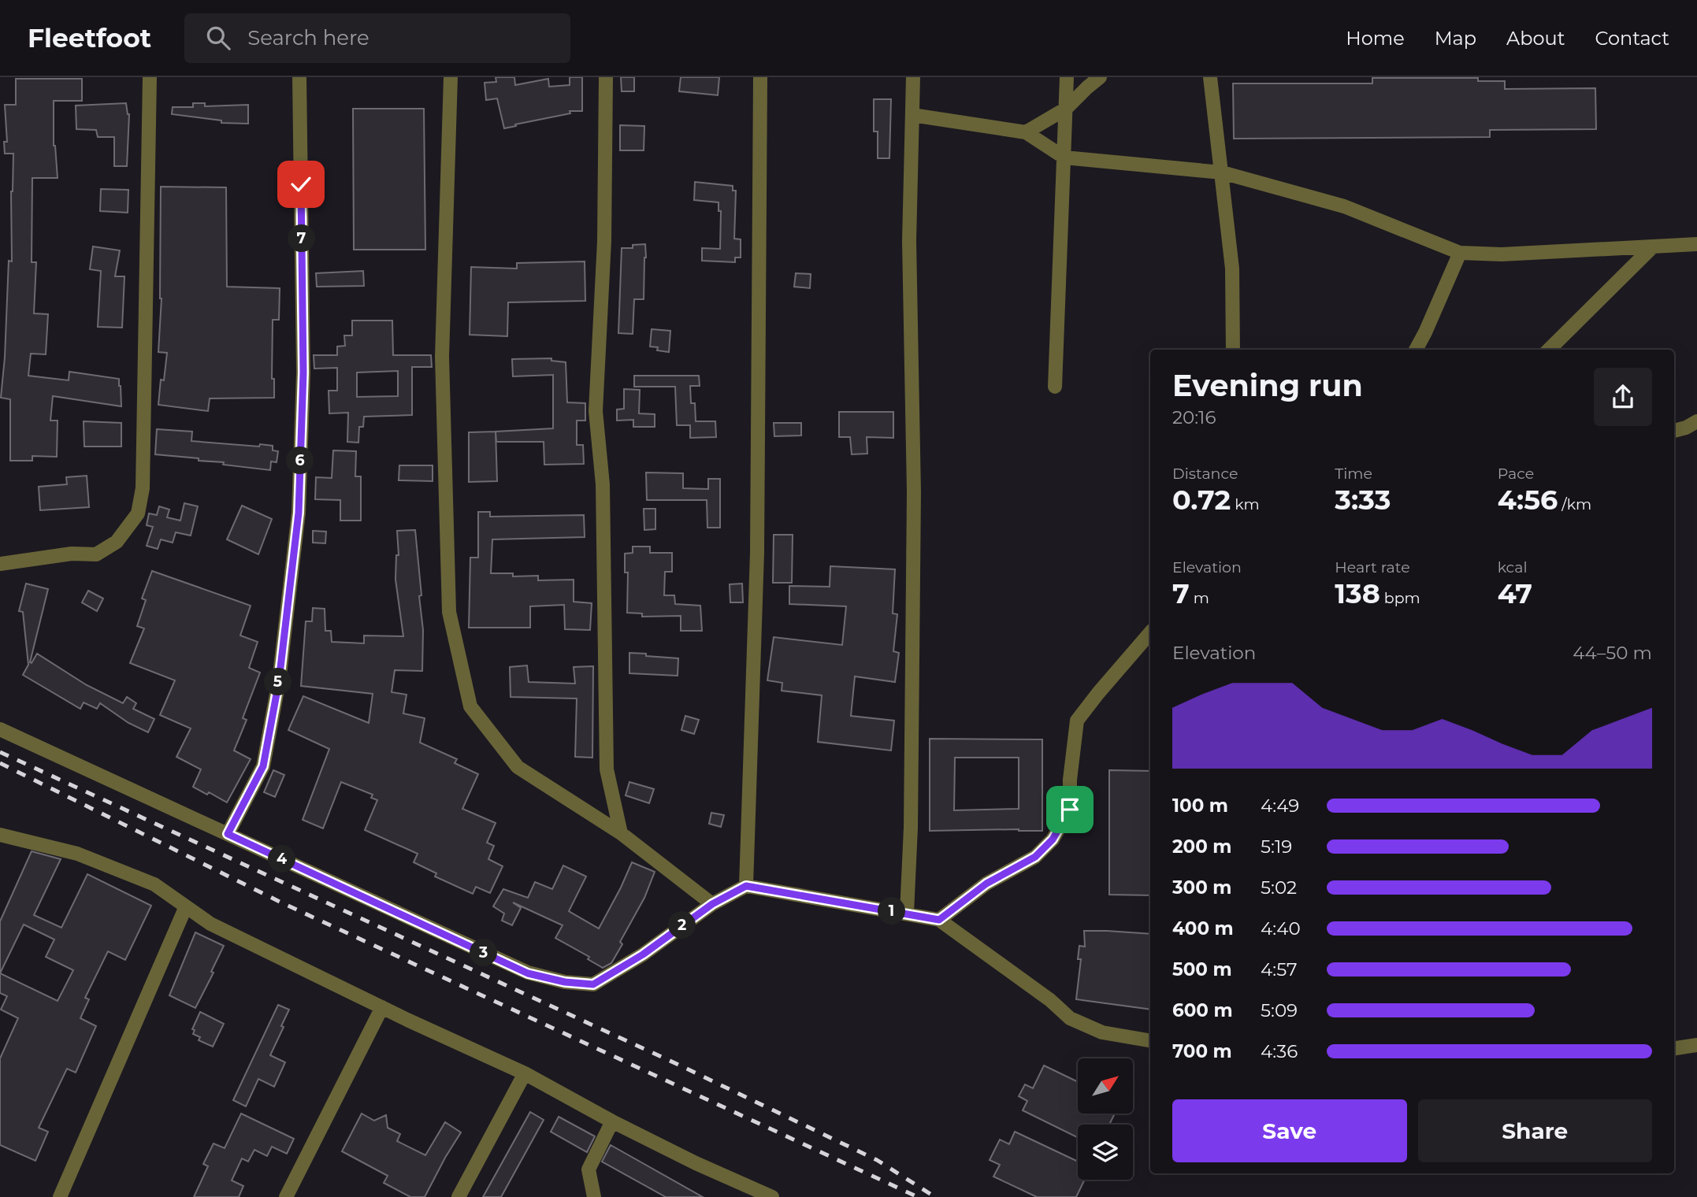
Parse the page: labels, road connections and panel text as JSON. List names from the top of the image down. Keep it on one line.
{"north":"top right","page":{"header":"Fleetfoot","search":"Search here","nav":["Home","Map","About","Contact"],"pins":["7","6","5","4","1","2","3"],"heading":["Evening run","20:16"],"stats":[["Distance","0.72 km"],["Time","3:33"],["Pace","4:56 /km"],["Elevation","7 m"],["Heart rate","138 bpm"],["kcal","47"]],"chart":["Elevation","44–50 m"],"list":[{"name":"100 m","note":"4:49"},{"name":"200 m","note":"5:19"},{"name":"300 m","note":"5:02"},{"name":"400 m","note":"4:40"},{"name":"500 m","note":"4:57"},{"name":"600 m","note":"5:09"},{"name":"700 m","note":"4:36"}],"buttons":["Save","Share"]}}
